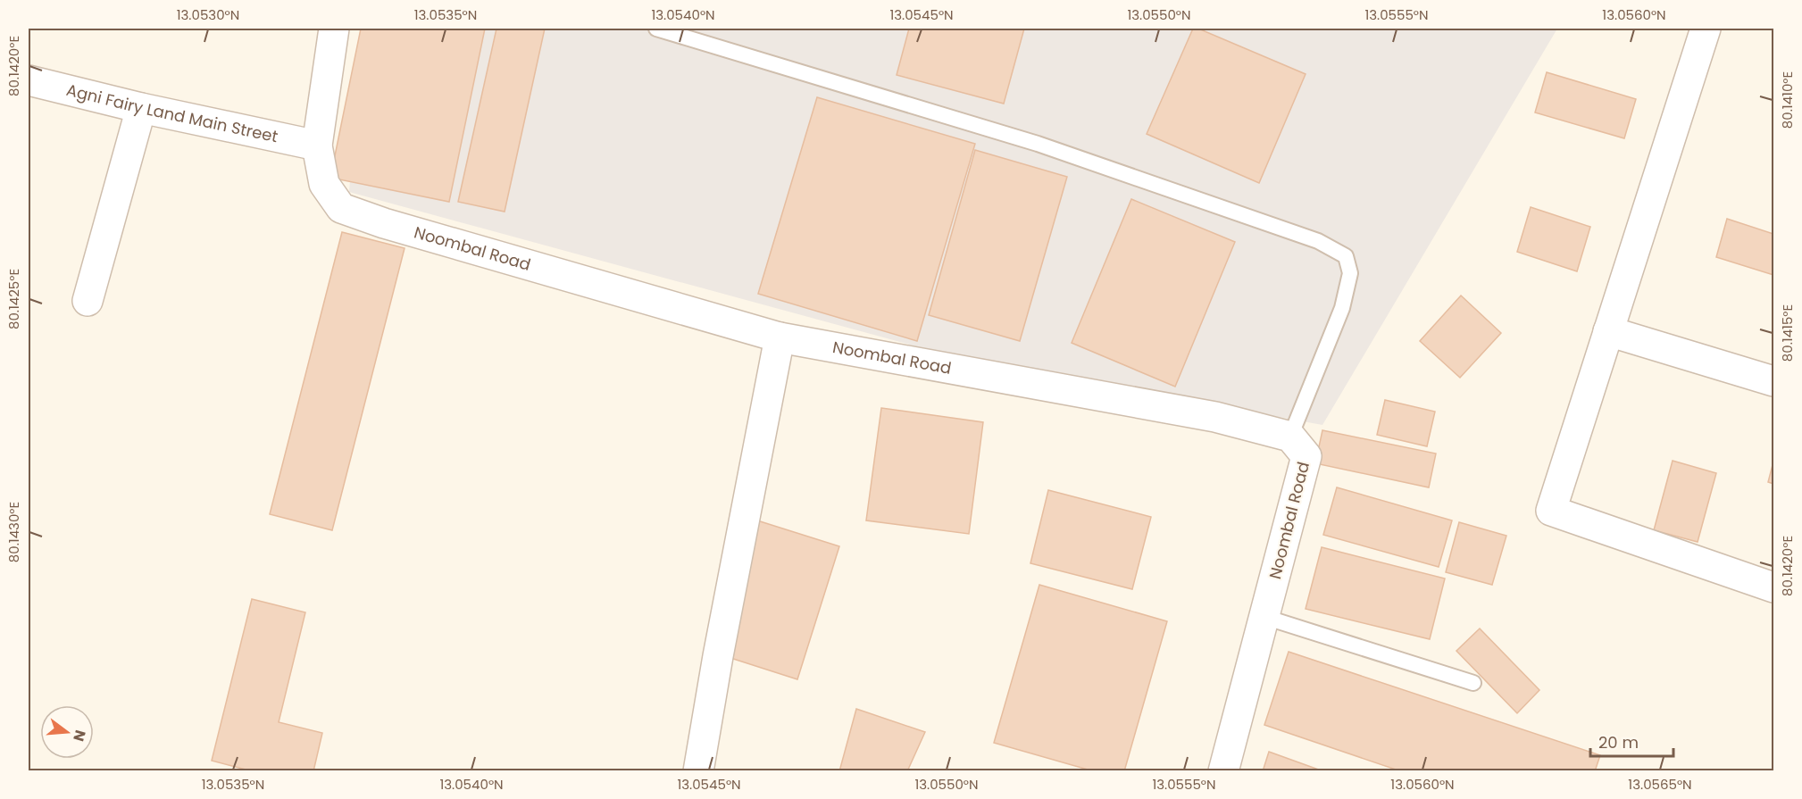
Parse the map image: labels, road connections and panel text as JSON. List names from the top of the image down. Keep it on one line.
{"streets":{"street":["Agni Fairy Land Main Street","Noombal Road"]},"crossings":[["Agni Fairy Land Main Street","Noombal Road"]],"scale_bar":"20 m","north":"right","coordinates":["13.0530°N","13.0535°N","13.0540°N","13.0545°N","13.0550°N","13.0555°N","13.0560°N","80.1420°E","80.1410°E","80.1425°E","80.1415°E","80.1430°E","13.0565°N"]}
